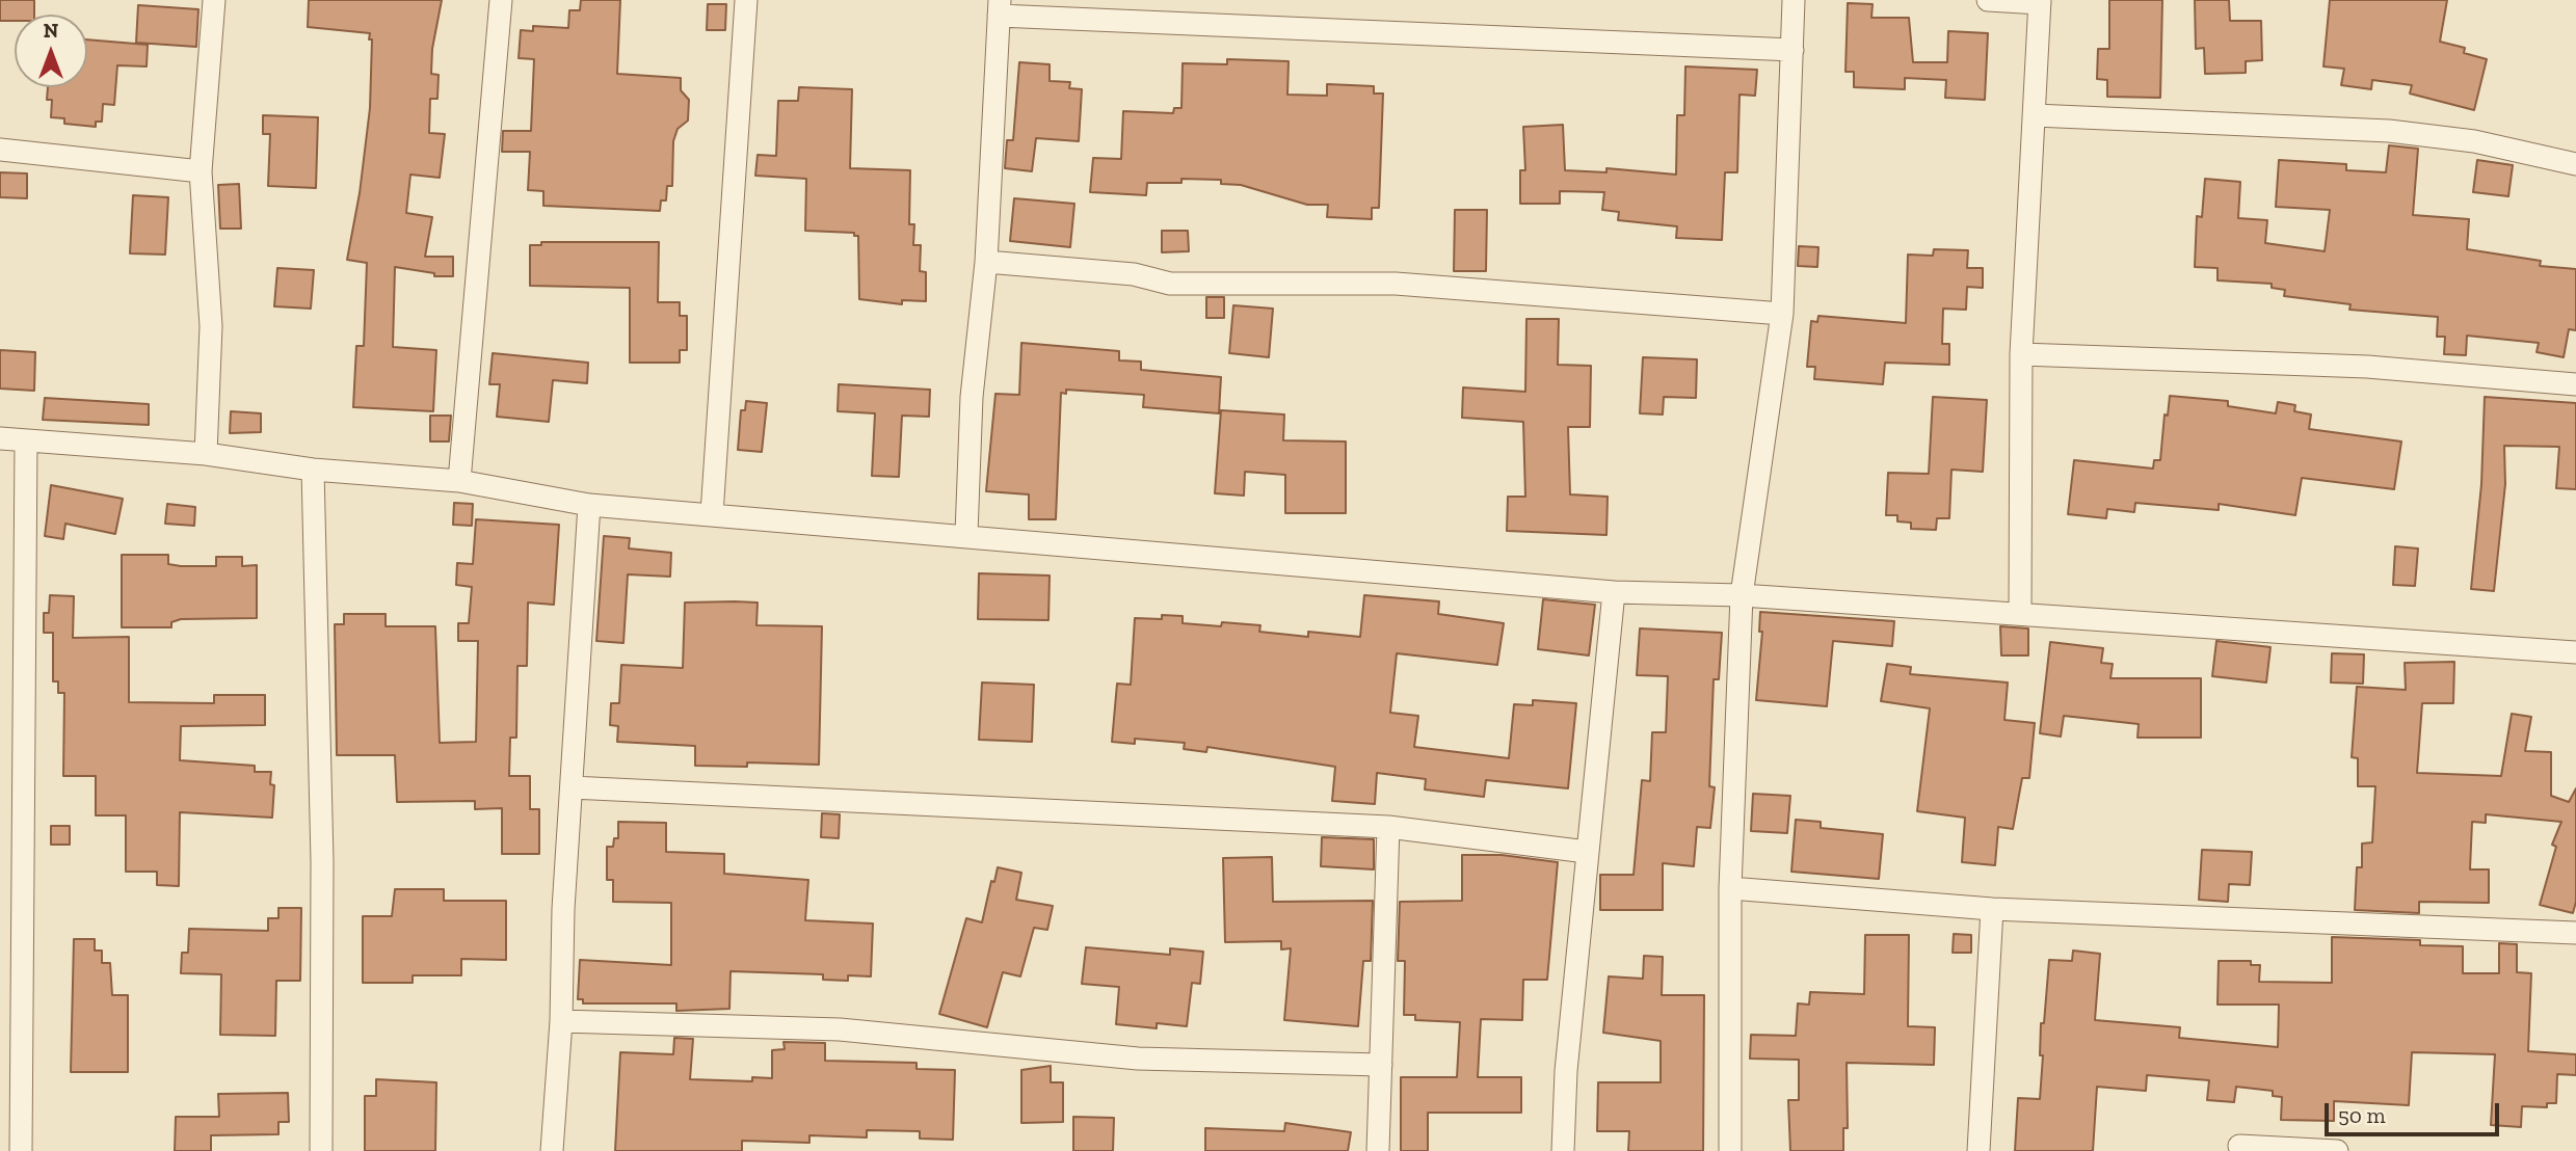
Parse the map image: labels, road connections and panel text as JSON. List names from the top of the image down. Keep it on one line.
{"scale_bar":"50 m","north":"top"}
